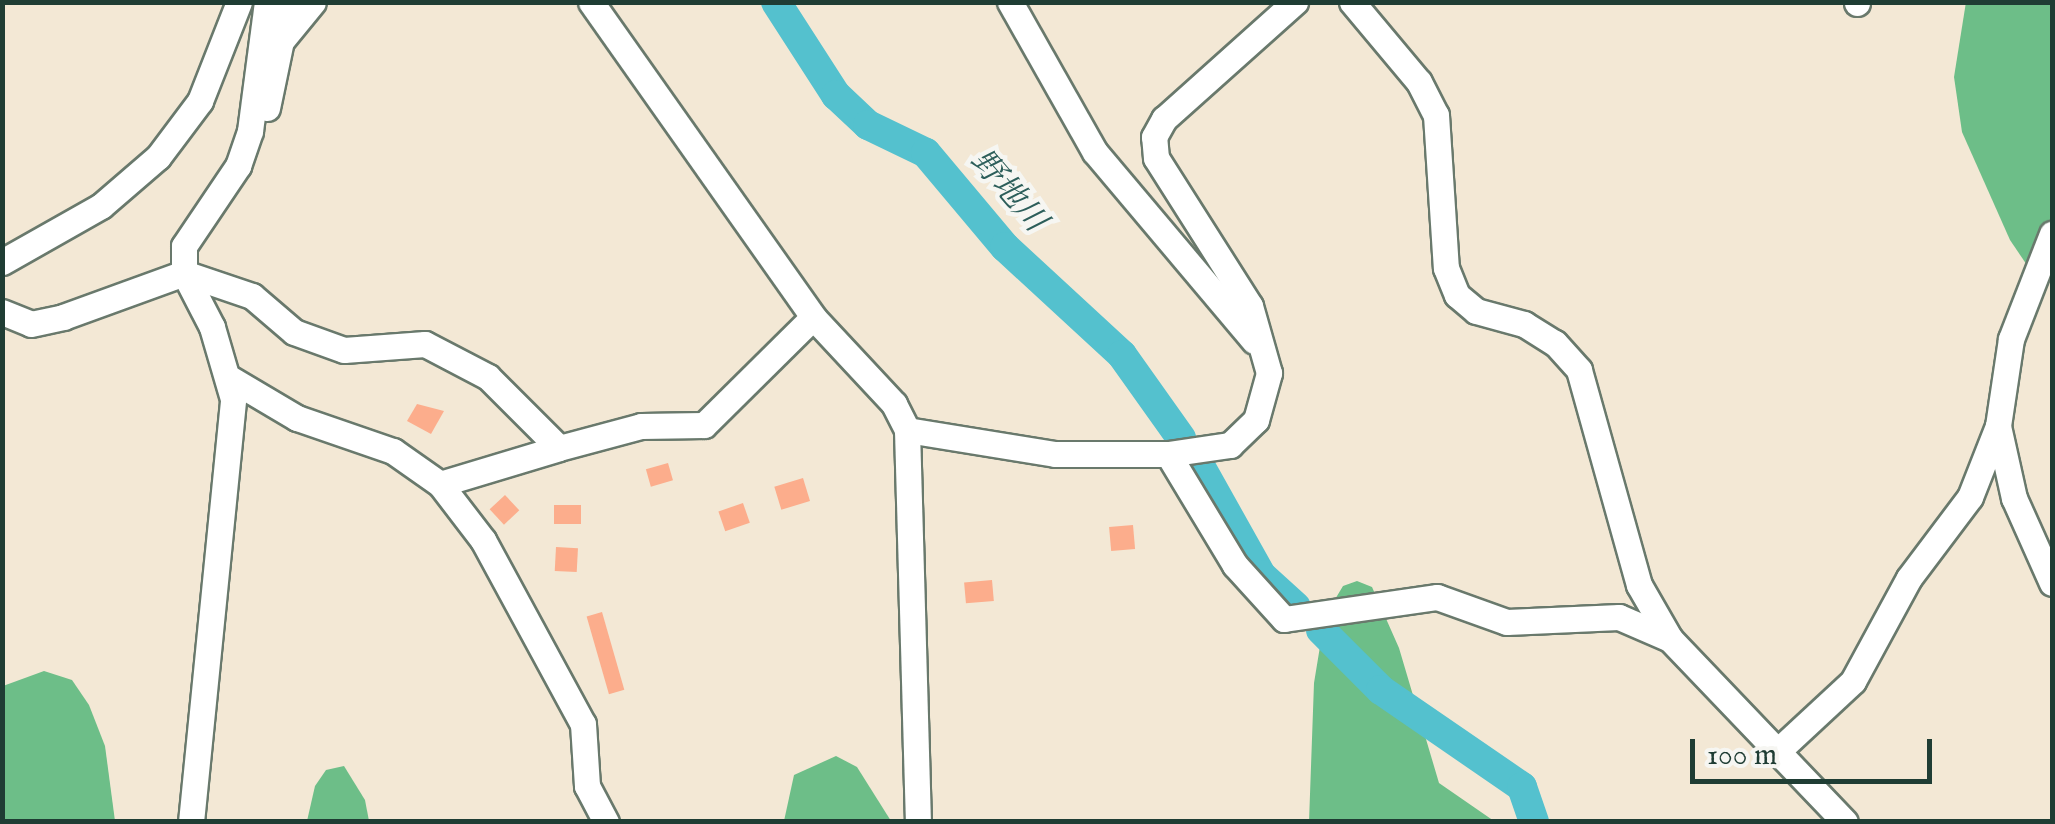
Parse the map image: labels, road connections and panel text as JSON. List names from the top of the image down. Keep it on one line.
{"water":["野地川"],"scale_bar":"100 m"}
